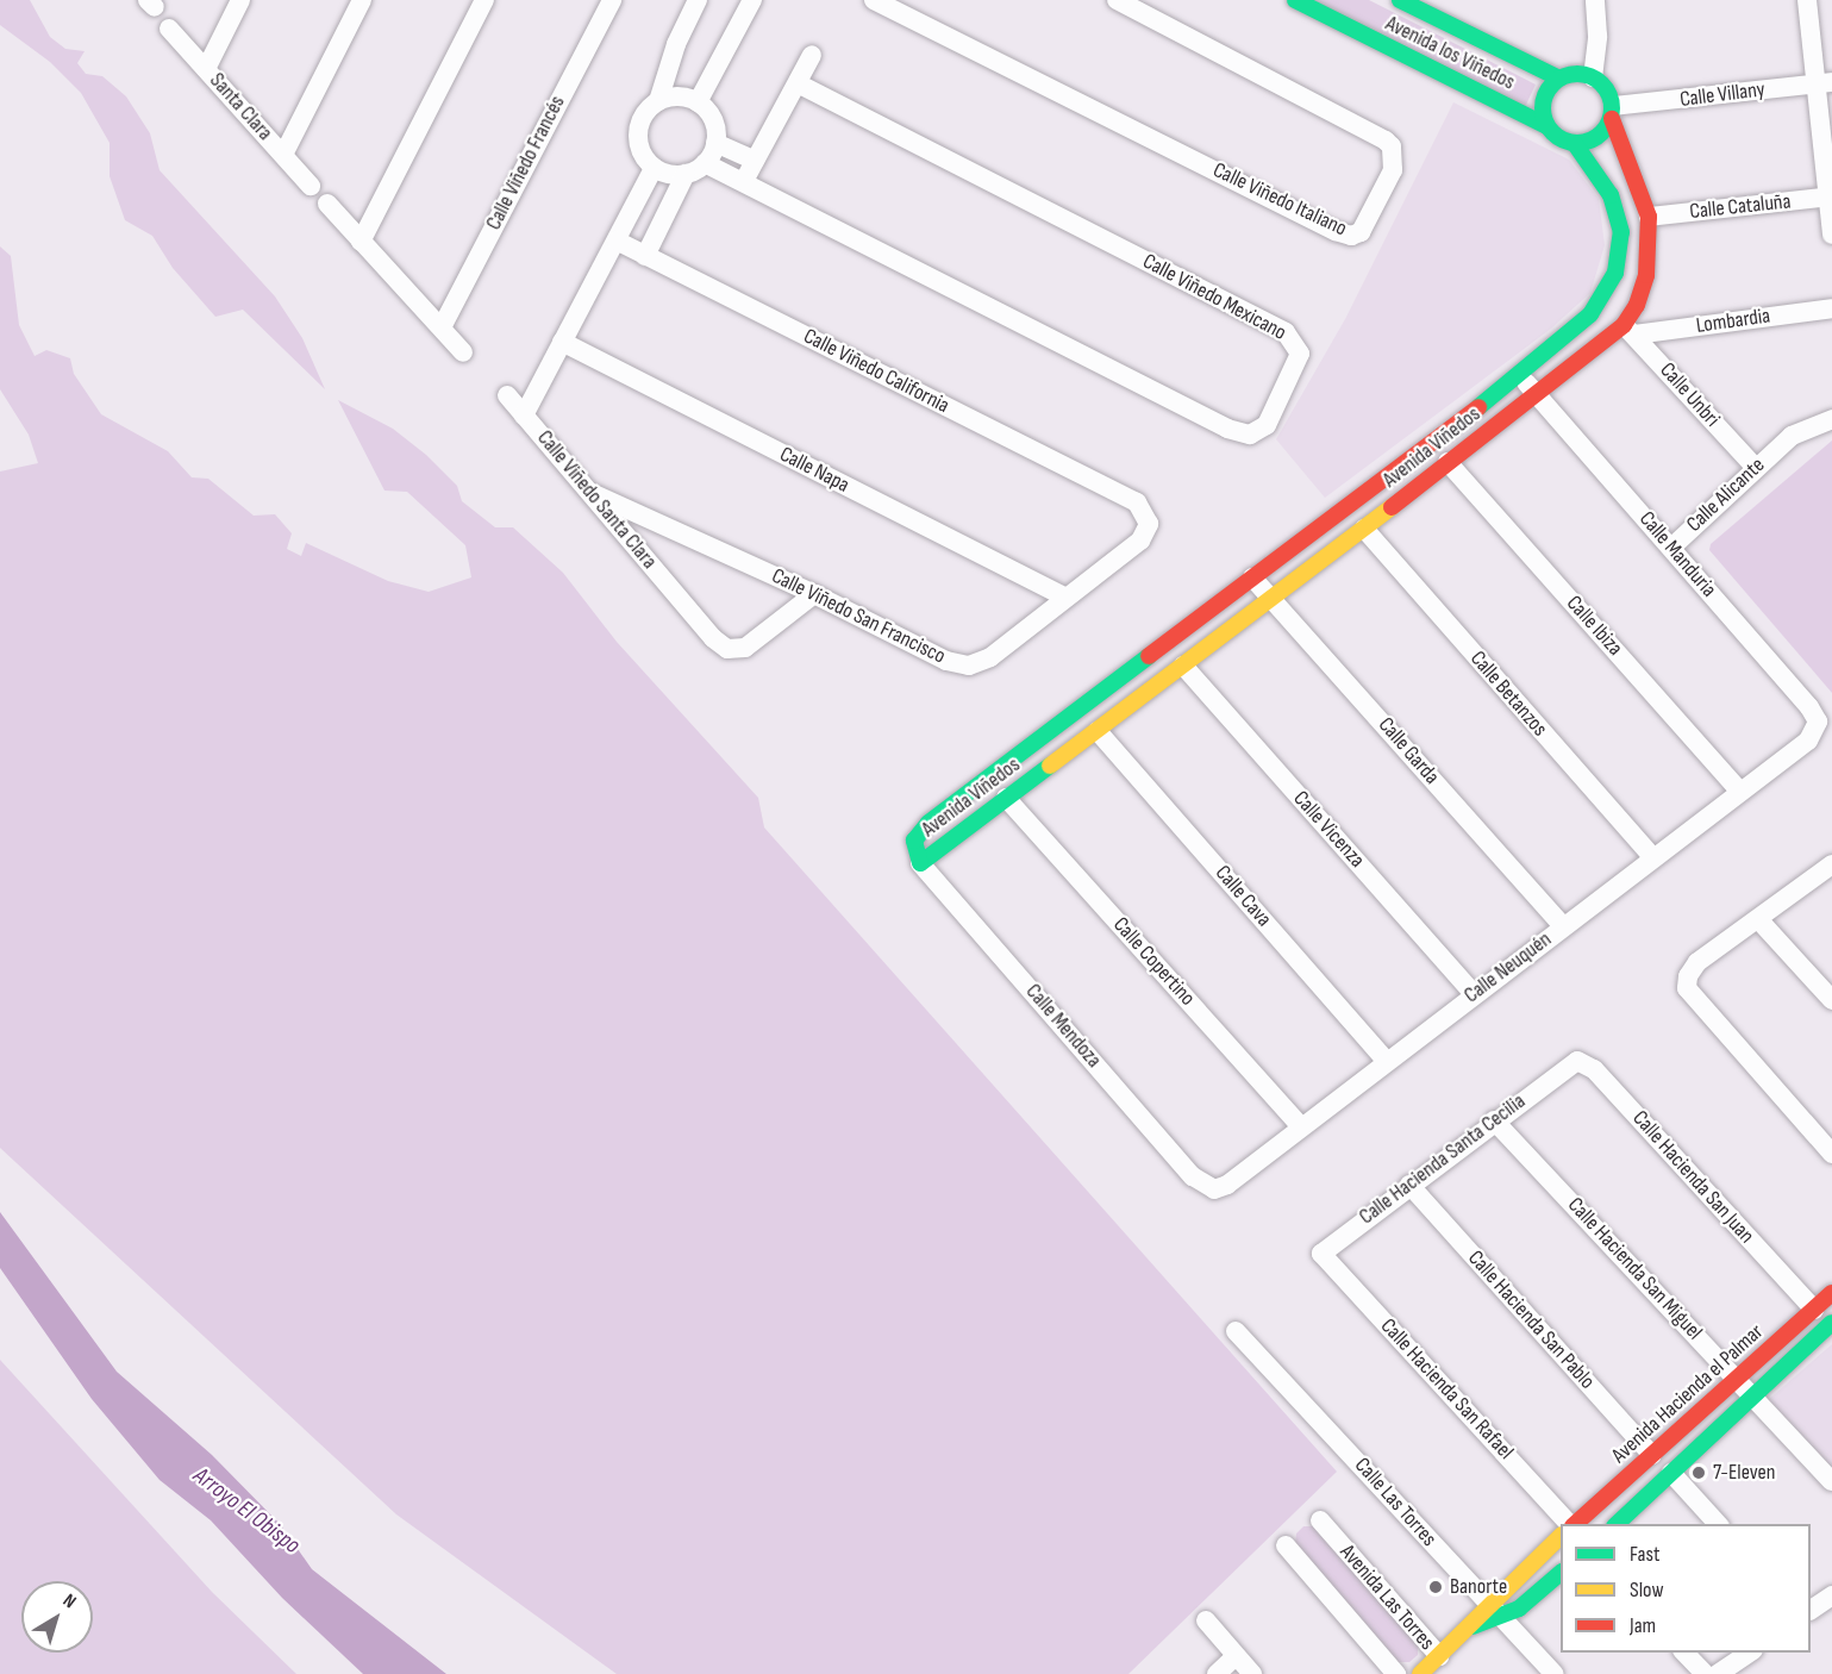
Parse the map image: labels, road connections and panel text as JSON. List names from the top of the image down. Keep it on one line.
{"streets":{"street":["Avenida los Viñedos","Calle Villany","Santa Clara","Calle Viñedo Francés","Calle Viñedo Italiano","Calle Cataluña","Calle Viñedo Mexicano","Lombardia","Calle Viñedo California","Calle Unbri","Avenida Viñedos","Calle Napa","Calle Alicante","Calle Viñedo Santa Clara","Calle Manduria","Calle Viñedo San Francisco","Calle Ibiza","Calle Betanzos","Calle Garda","Calle Vicenza","Calle Cava","Calle Copertino","Calle Neuquén","Calle Mendoza","Calle Hacienda Santa Cecilia","Calle Hacienda San Juan","Calle Hacienda San Miguel","Calle Hacienda San Pablo","Calle Hacienda San Rafael","Avenida Hacienda el Palmar","Calle Las Torres","Avenida Las Torres"]},"crossings":[["Avenida los Viñedos","Calle Villany"],["Avenida los Viñedos","Avenida Viñedos"],["Calle Villany","Avenida Viñedos"],["Calle Cataluña","Avenida Viñedos"],["Calle Viñedo Mexicano","Calle Viñedo Santa Clara"],["Lombardia","Calle Unbri"],["Lombardia","Avenida Viñedos"],["Calle Viñedo California","Calle Viñedo Santa Clara"],["Calle Viñedo California","Calle Viñedo San Francisco"],["Calle Unbri","Avenida Viñedos"],["Calle Unbri","Calle Alicante"],["Avenida Viñedos","Calle Manduria"],["Avenida Viñedos","Calle Ibiza"],["Avenida Viñedos","Calle Betanzos"],["Avenida Viñedos","Calle Garda"],["Avenida Viñedos","Calle Vicenza"],["Avenida Viñedos","Calle Cava"],["Avenida Viñedos","Calle Copertino"],["Avenida Viñedos","Calle Mendoza"],["Calle Napa","Calle Viñedo Santa Clara"],["Calle Napa","Calle Viñedo San Francisco"],["Calle Alicante","Calle Manduria"],["Calle Viñedo Santa Clara","Calle Viñedo San Francisco"],["Calle Manduria","Calle Neuquén"],["Calle Ibiza","Calle Neuquén"],["Calle Betanzos","Calle Neuquén"],["Calle Garda","Calle Neuquén"],["Calle Vicenza","Calle Neuquén"],["Calle Cava","Calle Neuquén"],["Calle Copertino","Calle Neuquén"],["Calle Neuquén","Calle Mendoza"],["Calle Hacienda Santa Cecilia","Calle Hacienda San Juan"],["Calle Hacienda Santa Cecilia","Calle Hacienda San Miguel"],["Calle Hacienda Santa Cecilia","Calle Hacienda San Pablo"],["Calle Hacienda Santa Cecilia","Calle Hacienda San Rafael"],["Calle Hacienda San Juan","Avenida Hacienda el Palmar"],["Calle Hacienda San Miguel","Avenida Hacienda el Palmar"],["Calle Hacienda San Pablo","Avenida Hacienda el Palmar"]],"water":["Arroyo El Obispo"],"places":["7-Eleven","Banorte"],"legend":["Fast","Slow","Jam"],"north":"top right"}
